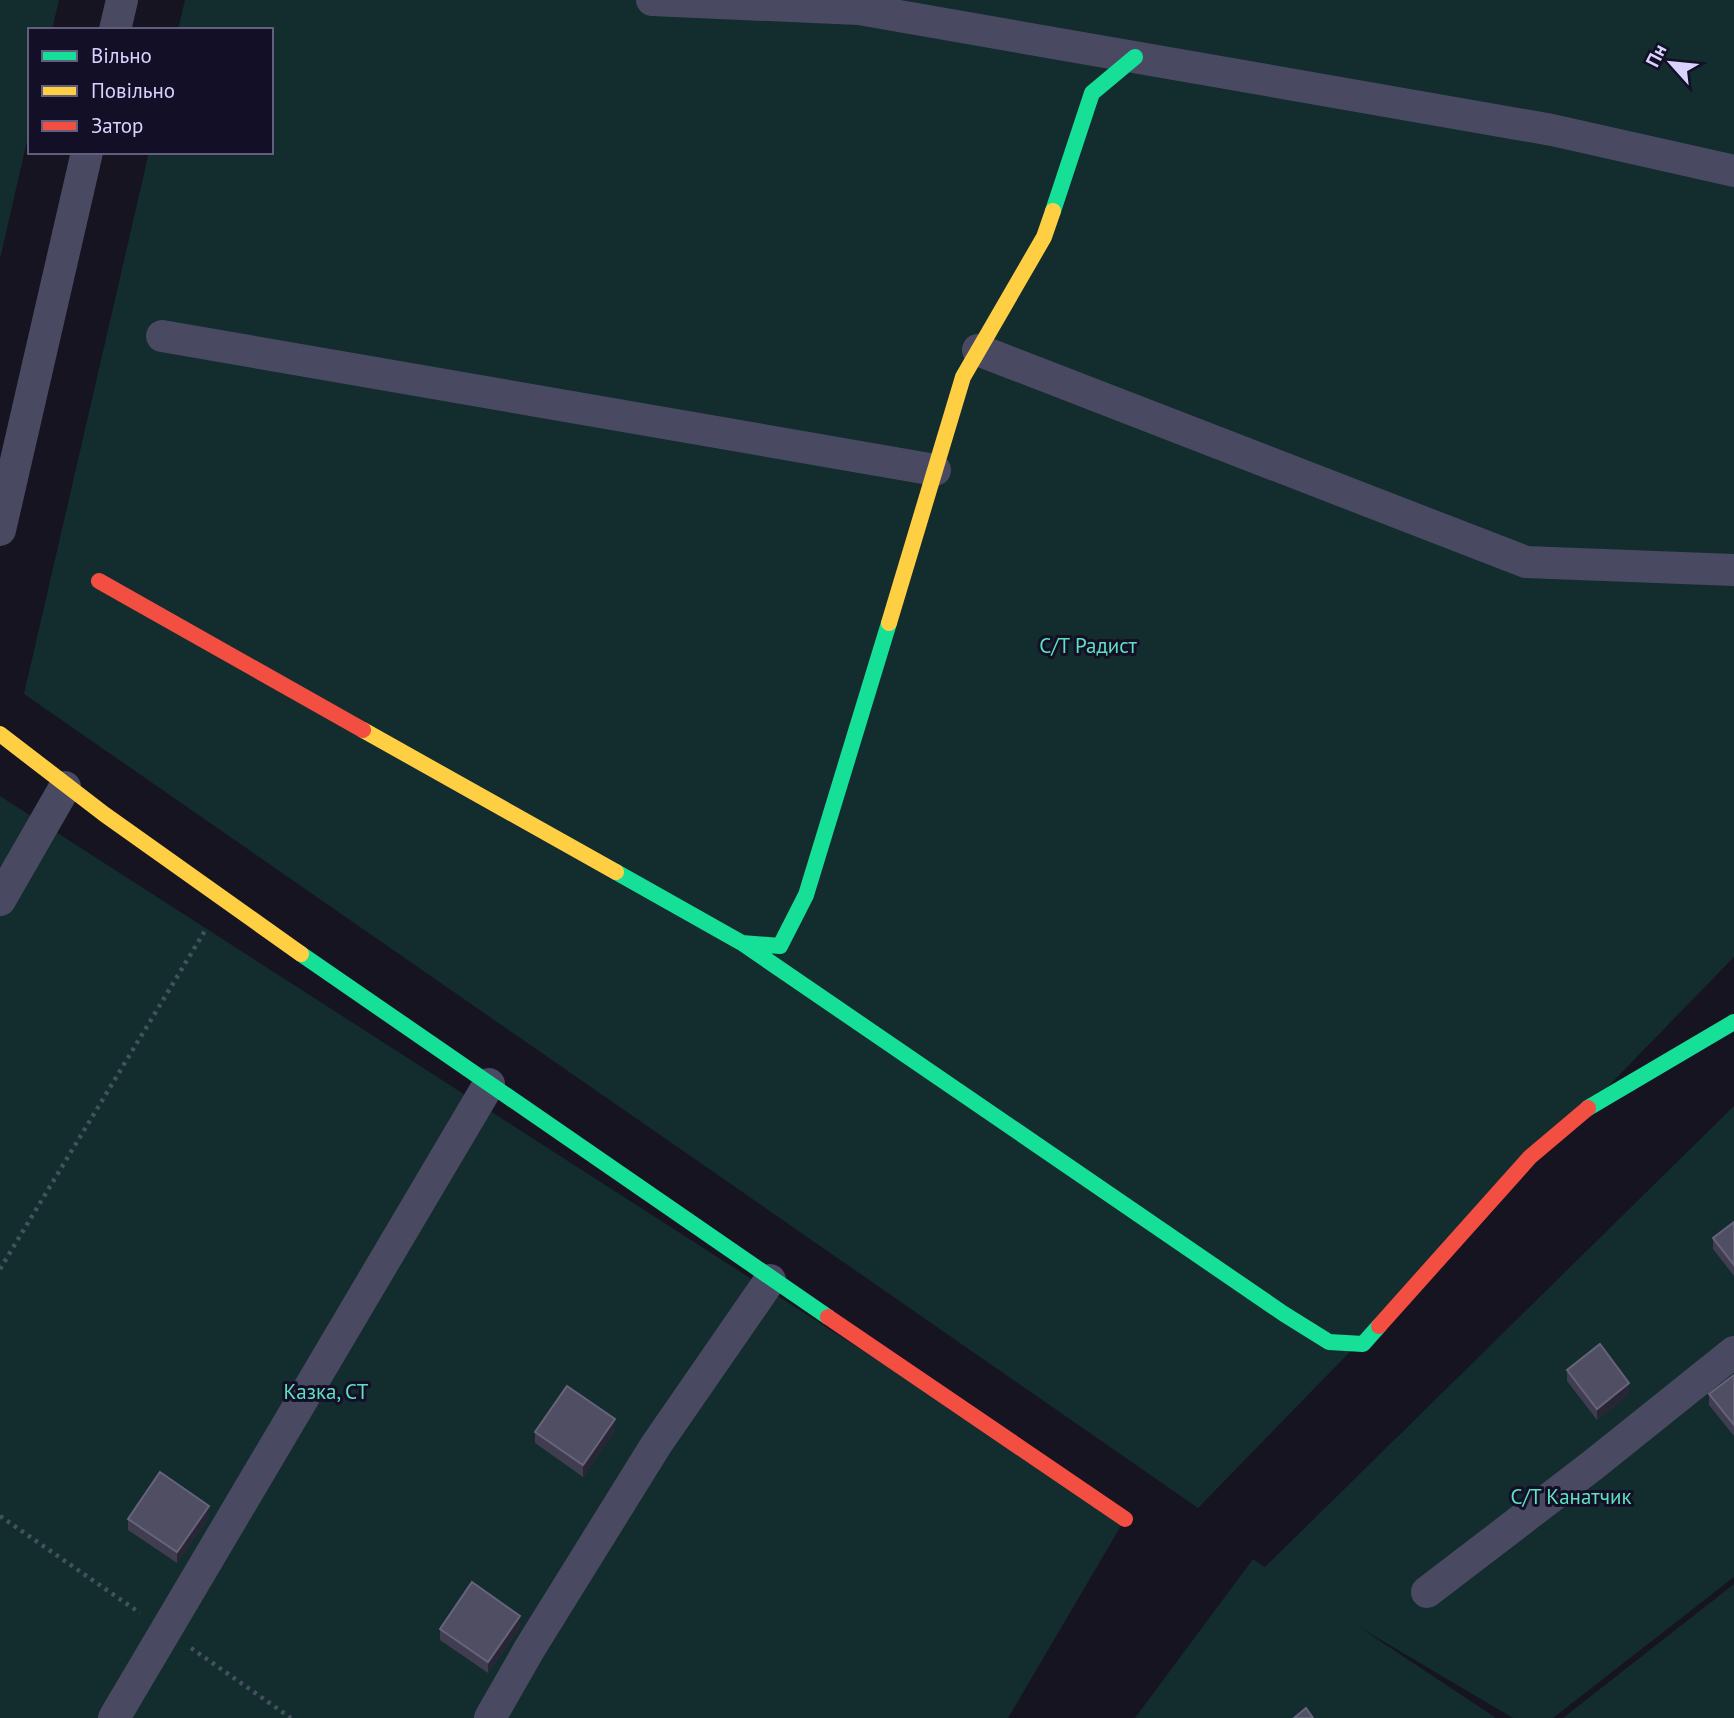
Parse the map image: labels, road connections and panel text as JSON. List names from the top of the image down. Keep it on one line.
{"parks":["С/Т Радист","Казка, СТ","С/Т Канатчик"],"legend":["Вільно","Повільно","Затор"],"north":"top left"}
